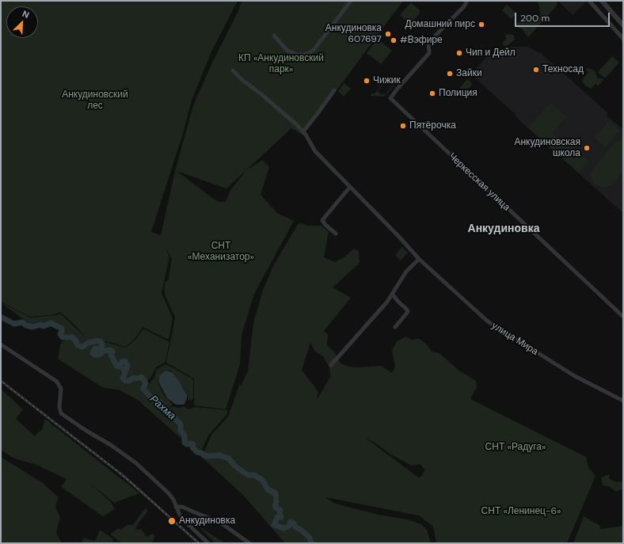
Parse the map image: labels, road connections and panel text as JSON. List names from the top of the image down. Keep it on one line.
{"streets":{"street":["Черкесская улица","улица Мира"]},"districts":["Анкудиновка"],"water":["Рахма"],"parks":["КП «Анкудиновский парк»","Анкудиновский лес","СНТ «Механизатор»","СНТ «Радуга»","СНТ «Ленинец-6»"],"places":["Домашний пирс","Анкудиновка 607697","#Вэфире","Чип и Дейл","Техносад","Зайки","Чижик","Полиция","Пятёрочка","Анкудиновская школа","Анкудиновка"],"scale_bar":"200 m","north":"top right"}
